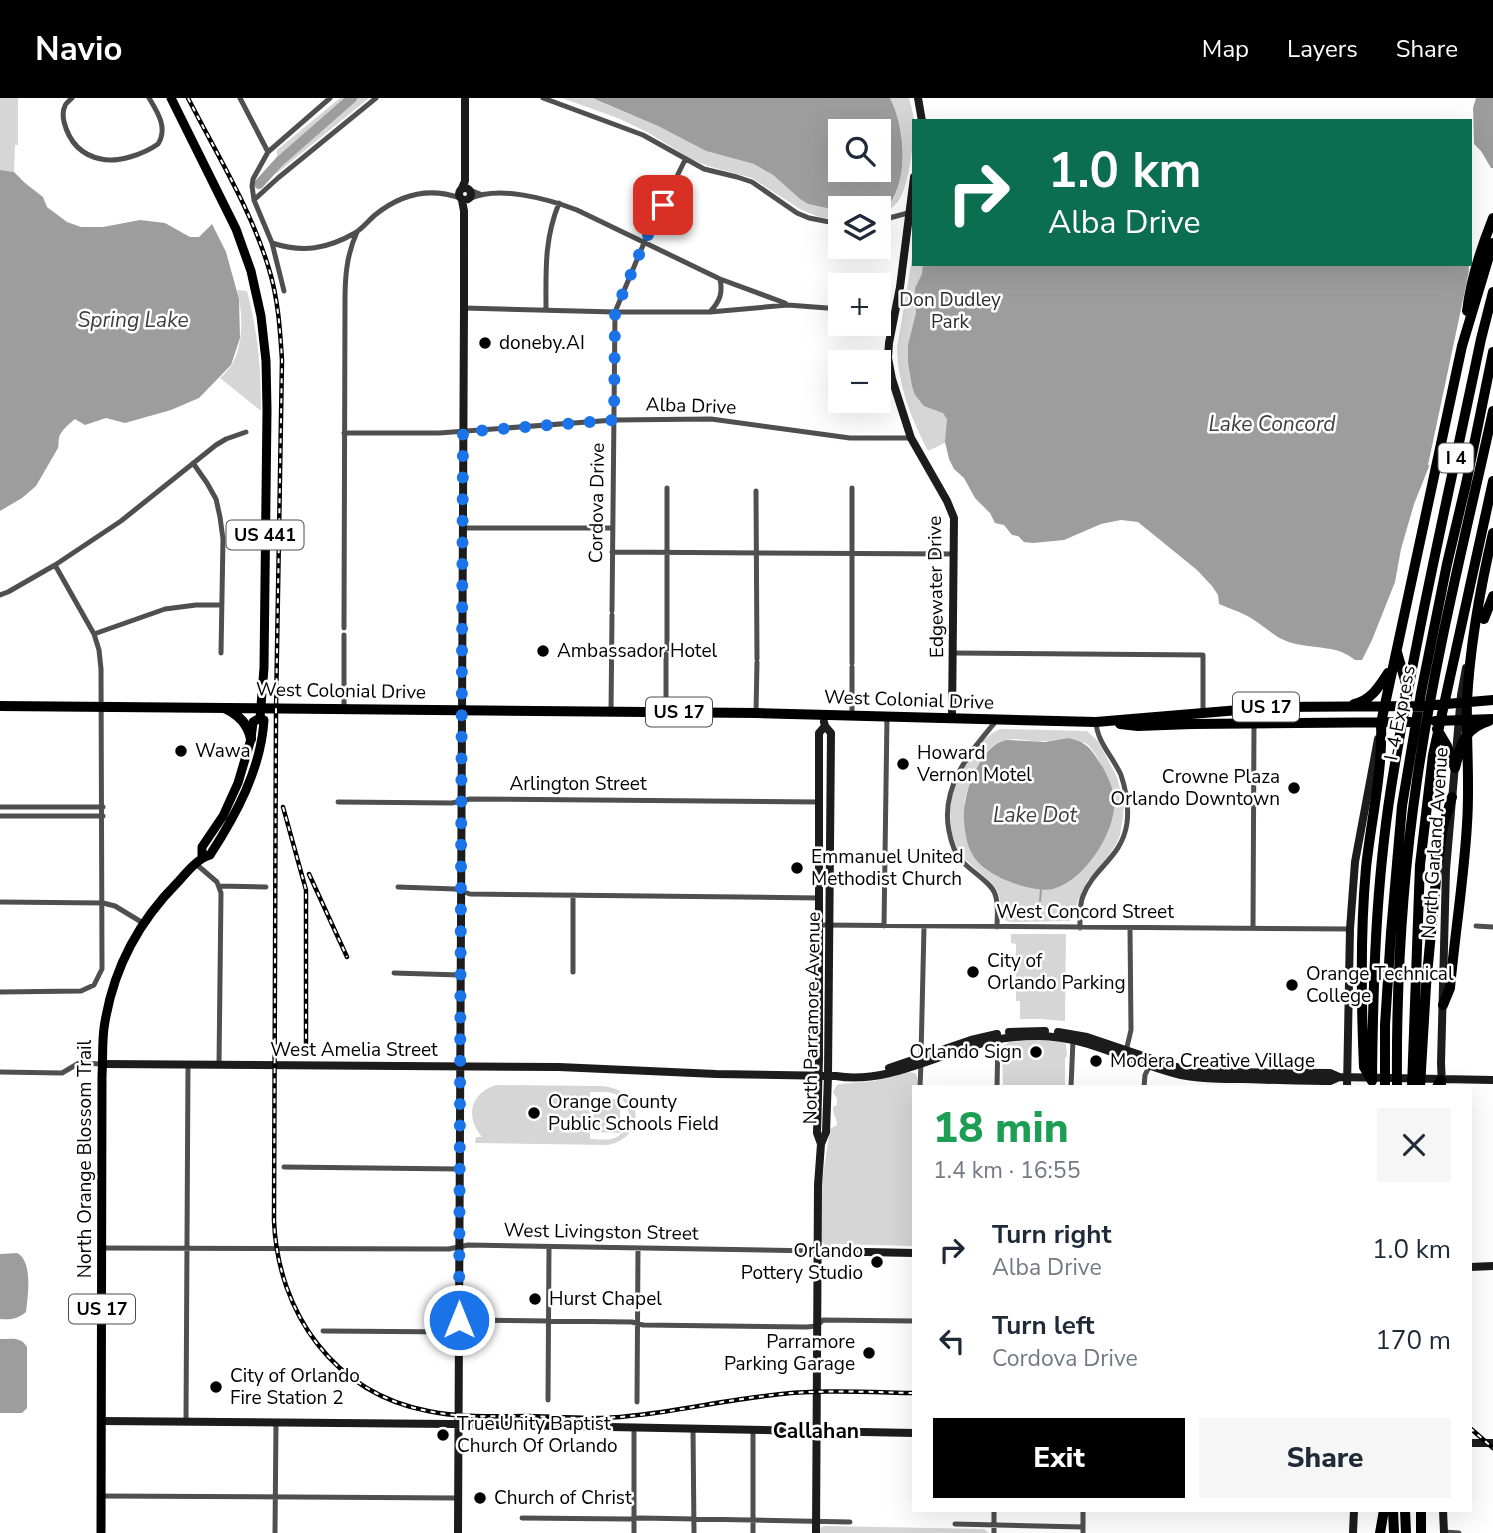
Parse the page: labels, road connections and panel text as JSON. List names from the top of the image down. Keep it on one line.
{"streets":{"highway":["I 4","West Colonial Drive","US 17","I-4 Express"],"main road":["US 441","North Orange Blossom Trail"],"street":["Alba Drive","Cordova Drive","Edgewater Drive","Arlington Street","North Garland Avenue","West Concord Street","North Parramore Avenue","West Amelia Street","West Livingston Street"]},"crossings":[["Alba Drive","Cordova Drive"],["Alba Drive","Edgewater Drive"],["Cordova Drive","West Colonial Drive"],["Edgewater Drive","West Colonial Drive"],["West Colonial Drive","North Garland Avenue"],["West Colonial Drive","North Parramore Avenue"],["West Colonial Drive","North Orange Blossom Trail"],["Arlington Street","North Parramore Avenue"],["North Garland Avenue","West Amelia Street"],["West Concord Street","North Parramore Avenue"],["North Parramore Avenue","West Amelia Street"],["North Parramore Avenue","West Livingston Street"],["West Amelia Street","North Orange Blossom Trail"]],"districts":["Callahan"],"water":["Spring Lake","Lake Concord","Lake Dot"],"parks":["Don Dudley Park"],"places":["doneby.AI","Ambassador Hotel","Wawa","Howard Vernon Motel","Crowne Plaza Orlando Downtown","Emmanuel United Methodist Church","City of Orlando Parking","Orange Technical College","Orlando Sign","Modera Creative Village","Orange County Public Schools Field","Orlando Pottery Studio","Hurst Chapel","Parramore Parking Garage","City of Orlando Fire Station 2","True Unity Baptist Church Of Orlando","Church of Christ"],"page":{"header":"Navio","nav":["Map","Layers","Share"],"map_buttons":["+","−"],"turn":["1.0 km","Alba Drive"],"heading":["18 min","1.4 km · 16:55"],"list":[{"name":"Turn right","note":"Alba Drive","value":"1.0 km"},{"name":"Turn left","note":"Cordova Drive","value":"170 m"}],"buttons":["Exit","Share"]}}
